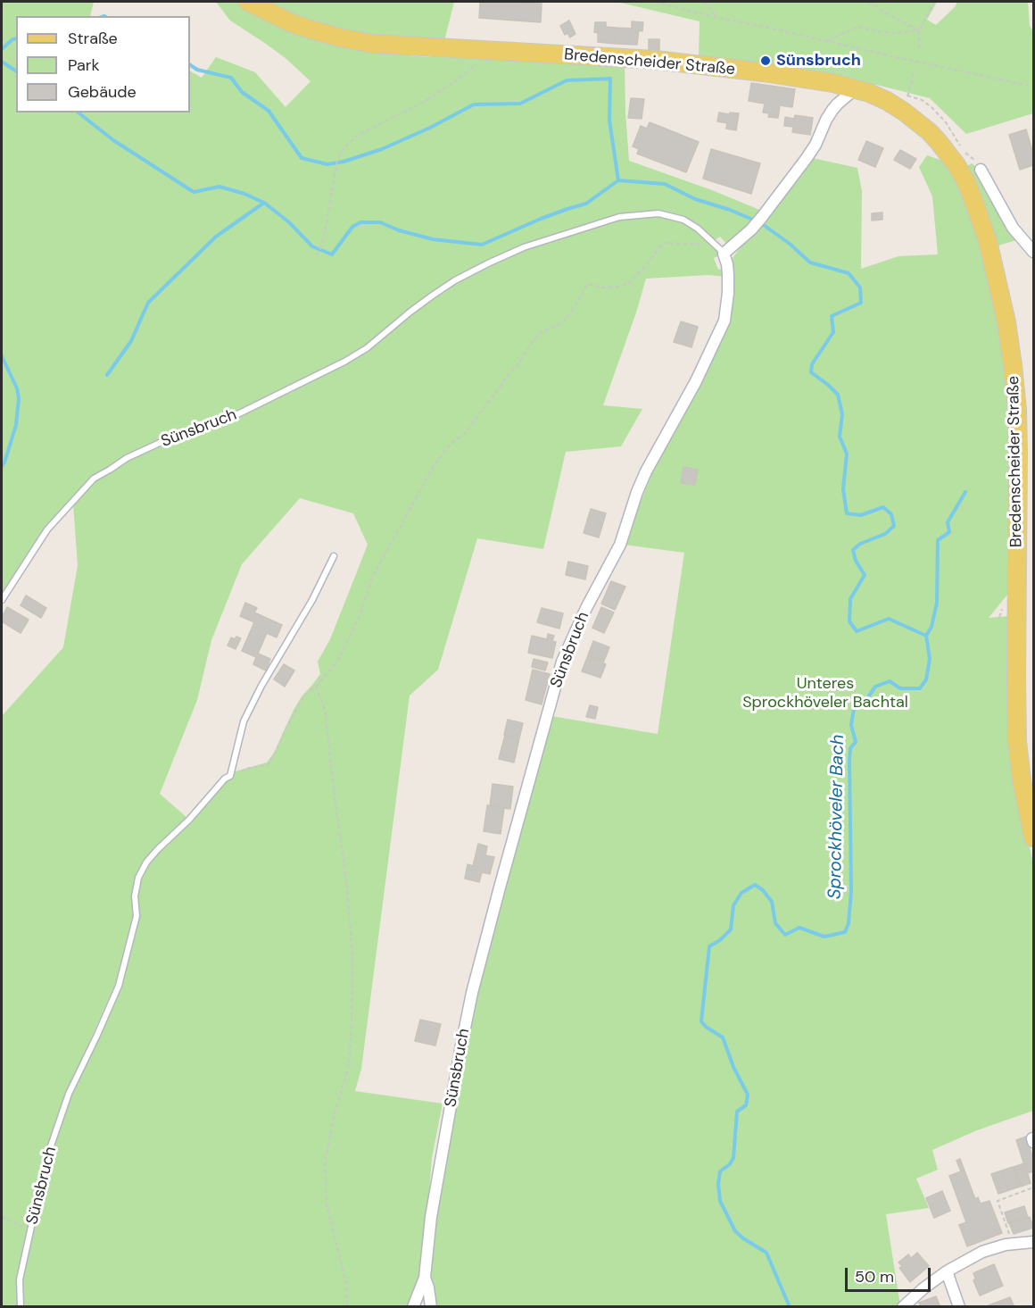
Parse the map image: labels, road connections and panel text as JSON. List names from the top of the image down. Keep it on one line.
{"streets":{"main road":["Bredenscheider Straße"],"street":["Sünsbruch"]},"water":["Sprockhöveler Bach"],"parks":["Unteres Sprockhöveler Bachtal"],"places":["Sünsbruch"],"legend":["Straße","Park","Gebäude"],"scale_bar":"50 m"}
